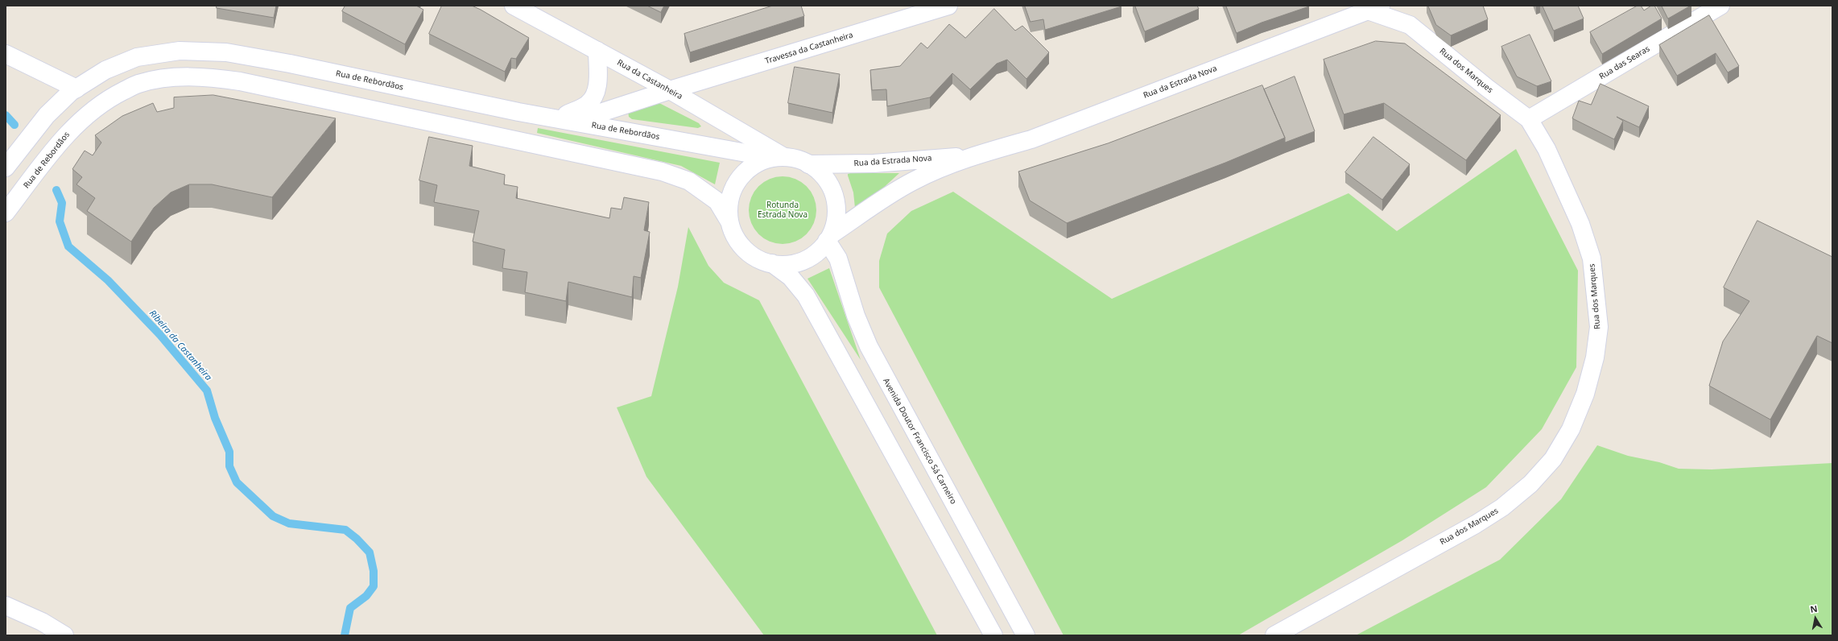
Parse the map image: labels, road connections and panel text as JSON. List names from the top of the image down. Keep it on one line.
{"streets":{"main road":["Travessa da Castanheira","Rua das Searas","Rua dos Marques","Rua da Castanheira","Rua de Rebordãos","Rua da Estrada Nova","Avenida Doutor Francisco Sá Carneiro"]},"crossings":[["Travessa da Castanheira","Rua da Castanheira"],["Travessa da Castanheira","Rua de Rebordãos"],["Rua das Searas","Rua dos Marques"],["Rua dos Marques","Rua da Estrada Nova"],["Rua da Castanheira","Rua de Rebordãos"],["Rua da Castanheira","Rua da Estrada Nova"],["Rua da Castanheira","Avenida Doutor Francisco Sá Carneiro"],["Rua de Rebordãos","Rua da Estrada Nova"],["Rua de Rebordãos","Avenida Doutor Francisco Sá Carneiro"],["Rua da Estrada Nova","Avenida Doutor Francisco Sá Carneiro"]],"water":["Ribeira da Castanheira"],"parks":["Rotunda Estrada Nova"],"north":"top"}
